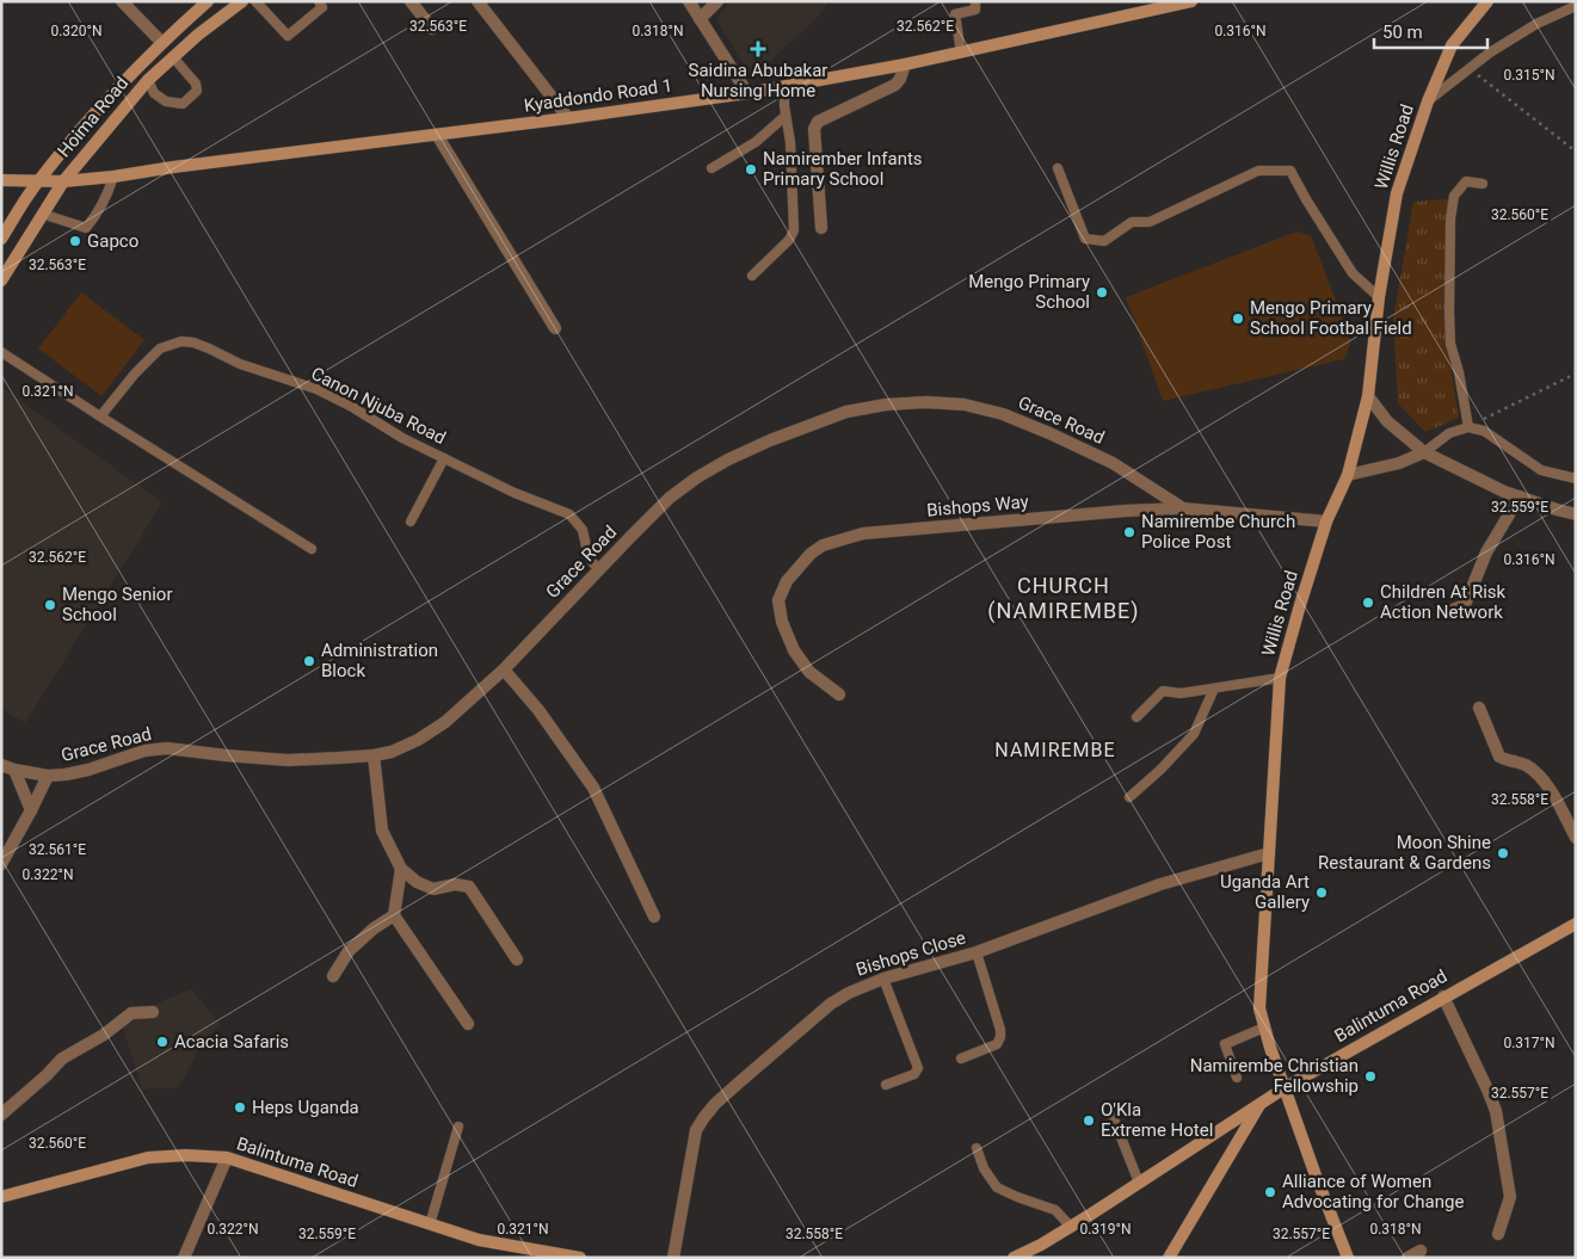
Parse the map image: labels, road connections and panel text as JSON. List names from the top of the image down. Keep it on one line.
{"streets":{"street":["Kyaddondo Road 1","Hoima Road","Willis Road","Grace Road","Bishops Way","Bishops Close","Balintuma Road"],"lane":["Canon Njuba Road"]},"crossings":[["Kyaddondo Road 1","Hoima Road"],["Willis Road","Bishops Way"],["Willis Road","Bishops Close"],["Willis Road","Balintuma Road"],["Canon Njuba Road","Grace Road"],["Grace Road","Bishops Way"]],"districts":["CHURCH (NAMIREMBE)","NAMIREMBE"],"places":{"health":["Saidina Abubakar Nursing Home"],"other":["Namirember Infants Primary School","Gapco","Mengo Primary School","Mengo Primary School Footbal Field","Namirembe Church Police Post","Children At Risk Action Network","Mengo Senior School","Administration Block","Moon Shine Restaurant & Gardens","Uganda Art Gallery","Acacia Safaris","Namirembe Christian Fellowship","Heps Uganda","O'Kla Extreme Hotel","Alliance of Women Advocating for Change"]},"scale_bar":"50 m","coordinates":["32.563°E","32.562°E","0.320°N","0.318°N","0.316°N","0.315°N","32.560°E","0.321°N","32.559°E","32.558°E","32.561°E","0.322°N","0.317°N","32.557°E","0.319°N"]}
